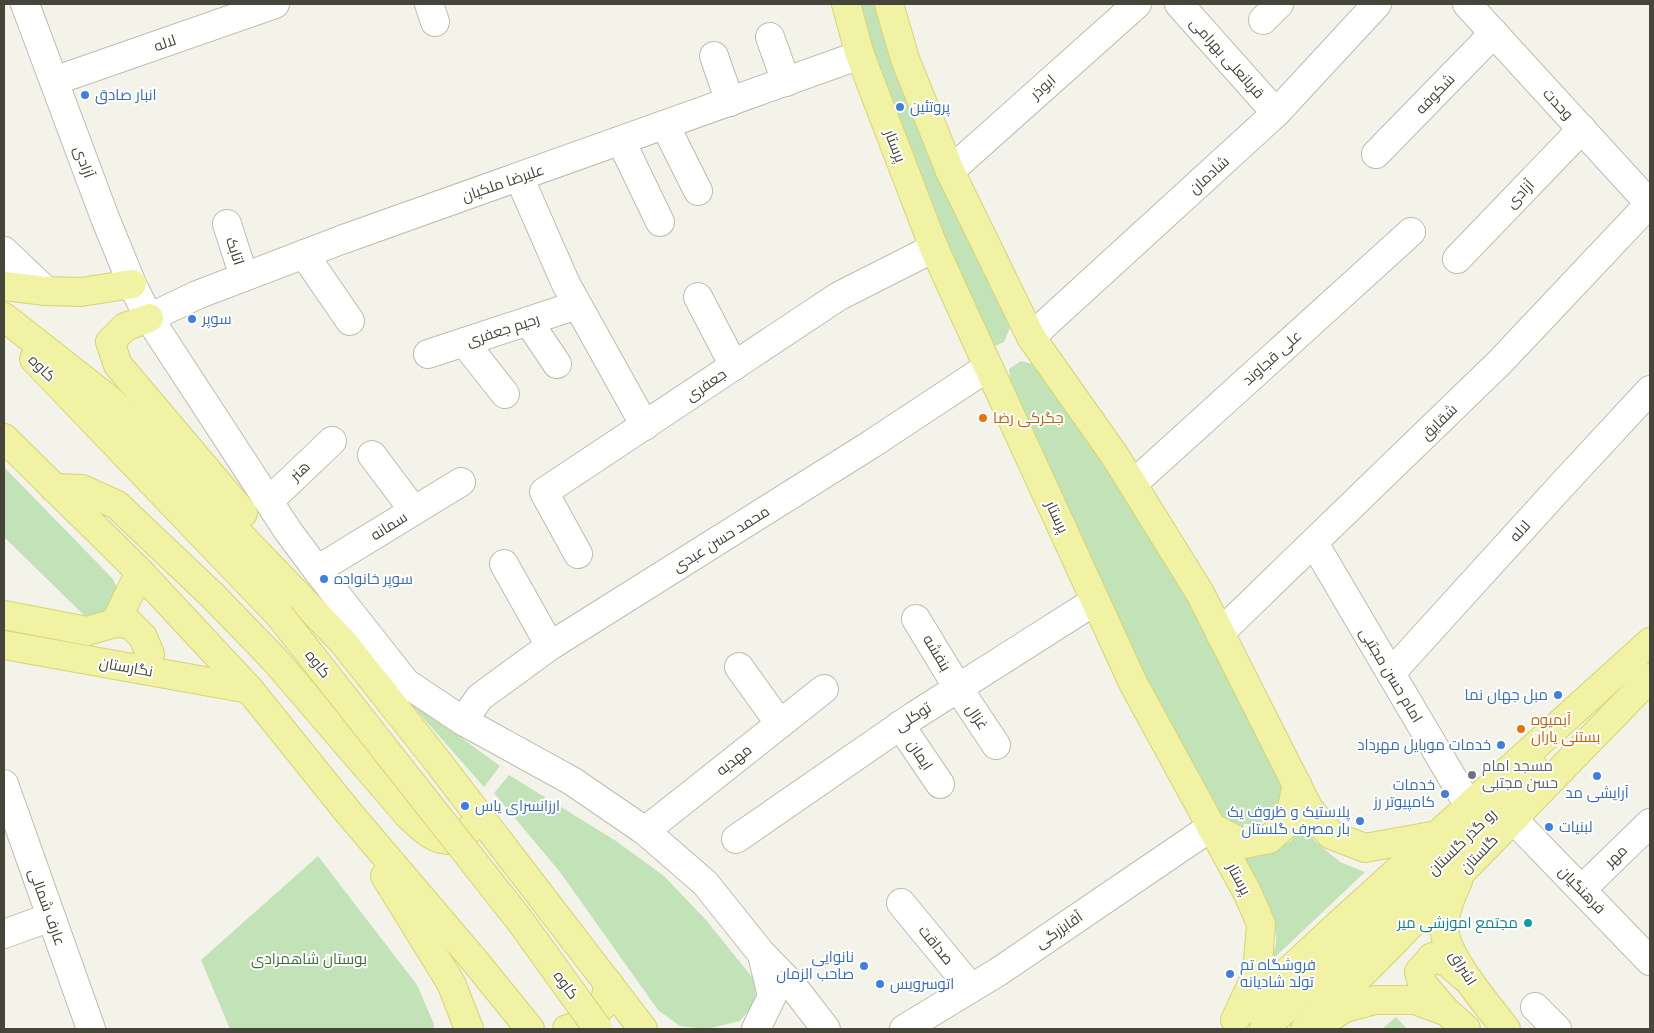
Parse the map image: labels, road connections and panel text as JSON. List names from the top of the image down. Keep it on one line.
{"streets":{"main road":["پرستار","کاوه","نگارستان","رو گذر گلستان","گلستان","اشراق"],"street":["لاله","قربانعلی بهرامی","ابوذر","شکوفه","وحدت","آزادی","شادمان","علیرضا ملکیان","اتابک","رحیم جعفری","علی قجاوند","جعفری","شقایق","هنر","سمانه","محمد حسن عبدی","بنفشه","امام حسن مجتبی","توکلی","غزال","ایمان","مهدیه","مهر","فرهنگیان","عارف شمالی","آقابزرگی","صداقت"]},"crossings":[["لاله","آزادی"],["لاله","امام حسن مجتبی"],["قربانعلی بهرامی","شادمان"],["شکوفه","وحدت"],["وحدت","آزادی"],["وحدت","شقایق"],["پرستار","علیرضا ملکیان"],["پرستار","جعفری"],["پرستار","محمد حسن عبدی"],["پرستار","توکلی"],["پرستار","آقابزرگی"],["آزادی","علیرضا ملکیان"],["آزادی","هنر"],["آزادی","سمانه"],["آزادی","محمد حسن عبدی"],["آزادی","مهدیه"],["علیرضا ملکیان","اتابک"],["شقایق","امام حسن مجتبی"],["بنفشه","توکلی"],["بنفشه","غزال"],["توکلی","غزال"],["توکلی","ایمان"],["گلستان","فرهنگیان"],["گلستان","اشراق"],["مهر","فرهنگیان"],["آقابزرگی","صداقت"]],"parks":["بوستان شاهمرادی"],"places":["انبار صادق","پروتئین","سوپر","جگرکی رضا","سوپر خانواده","مبل جهان نما","آبمیوه بستنی یاران","خدمات موبایل مهرداد","مسجد امام حسن مجتبی","آرایشی مد","خدمات کامپیوتر رز","ارزانسرای یاس","پلاستیک و ظروف یک بار مصرف گلستان","لبنیات","مجتمع اموزشی میر","نانوایی صاحب الزمان","فروشگاه تم تولد شادیانه","اتوسرویس"]}
